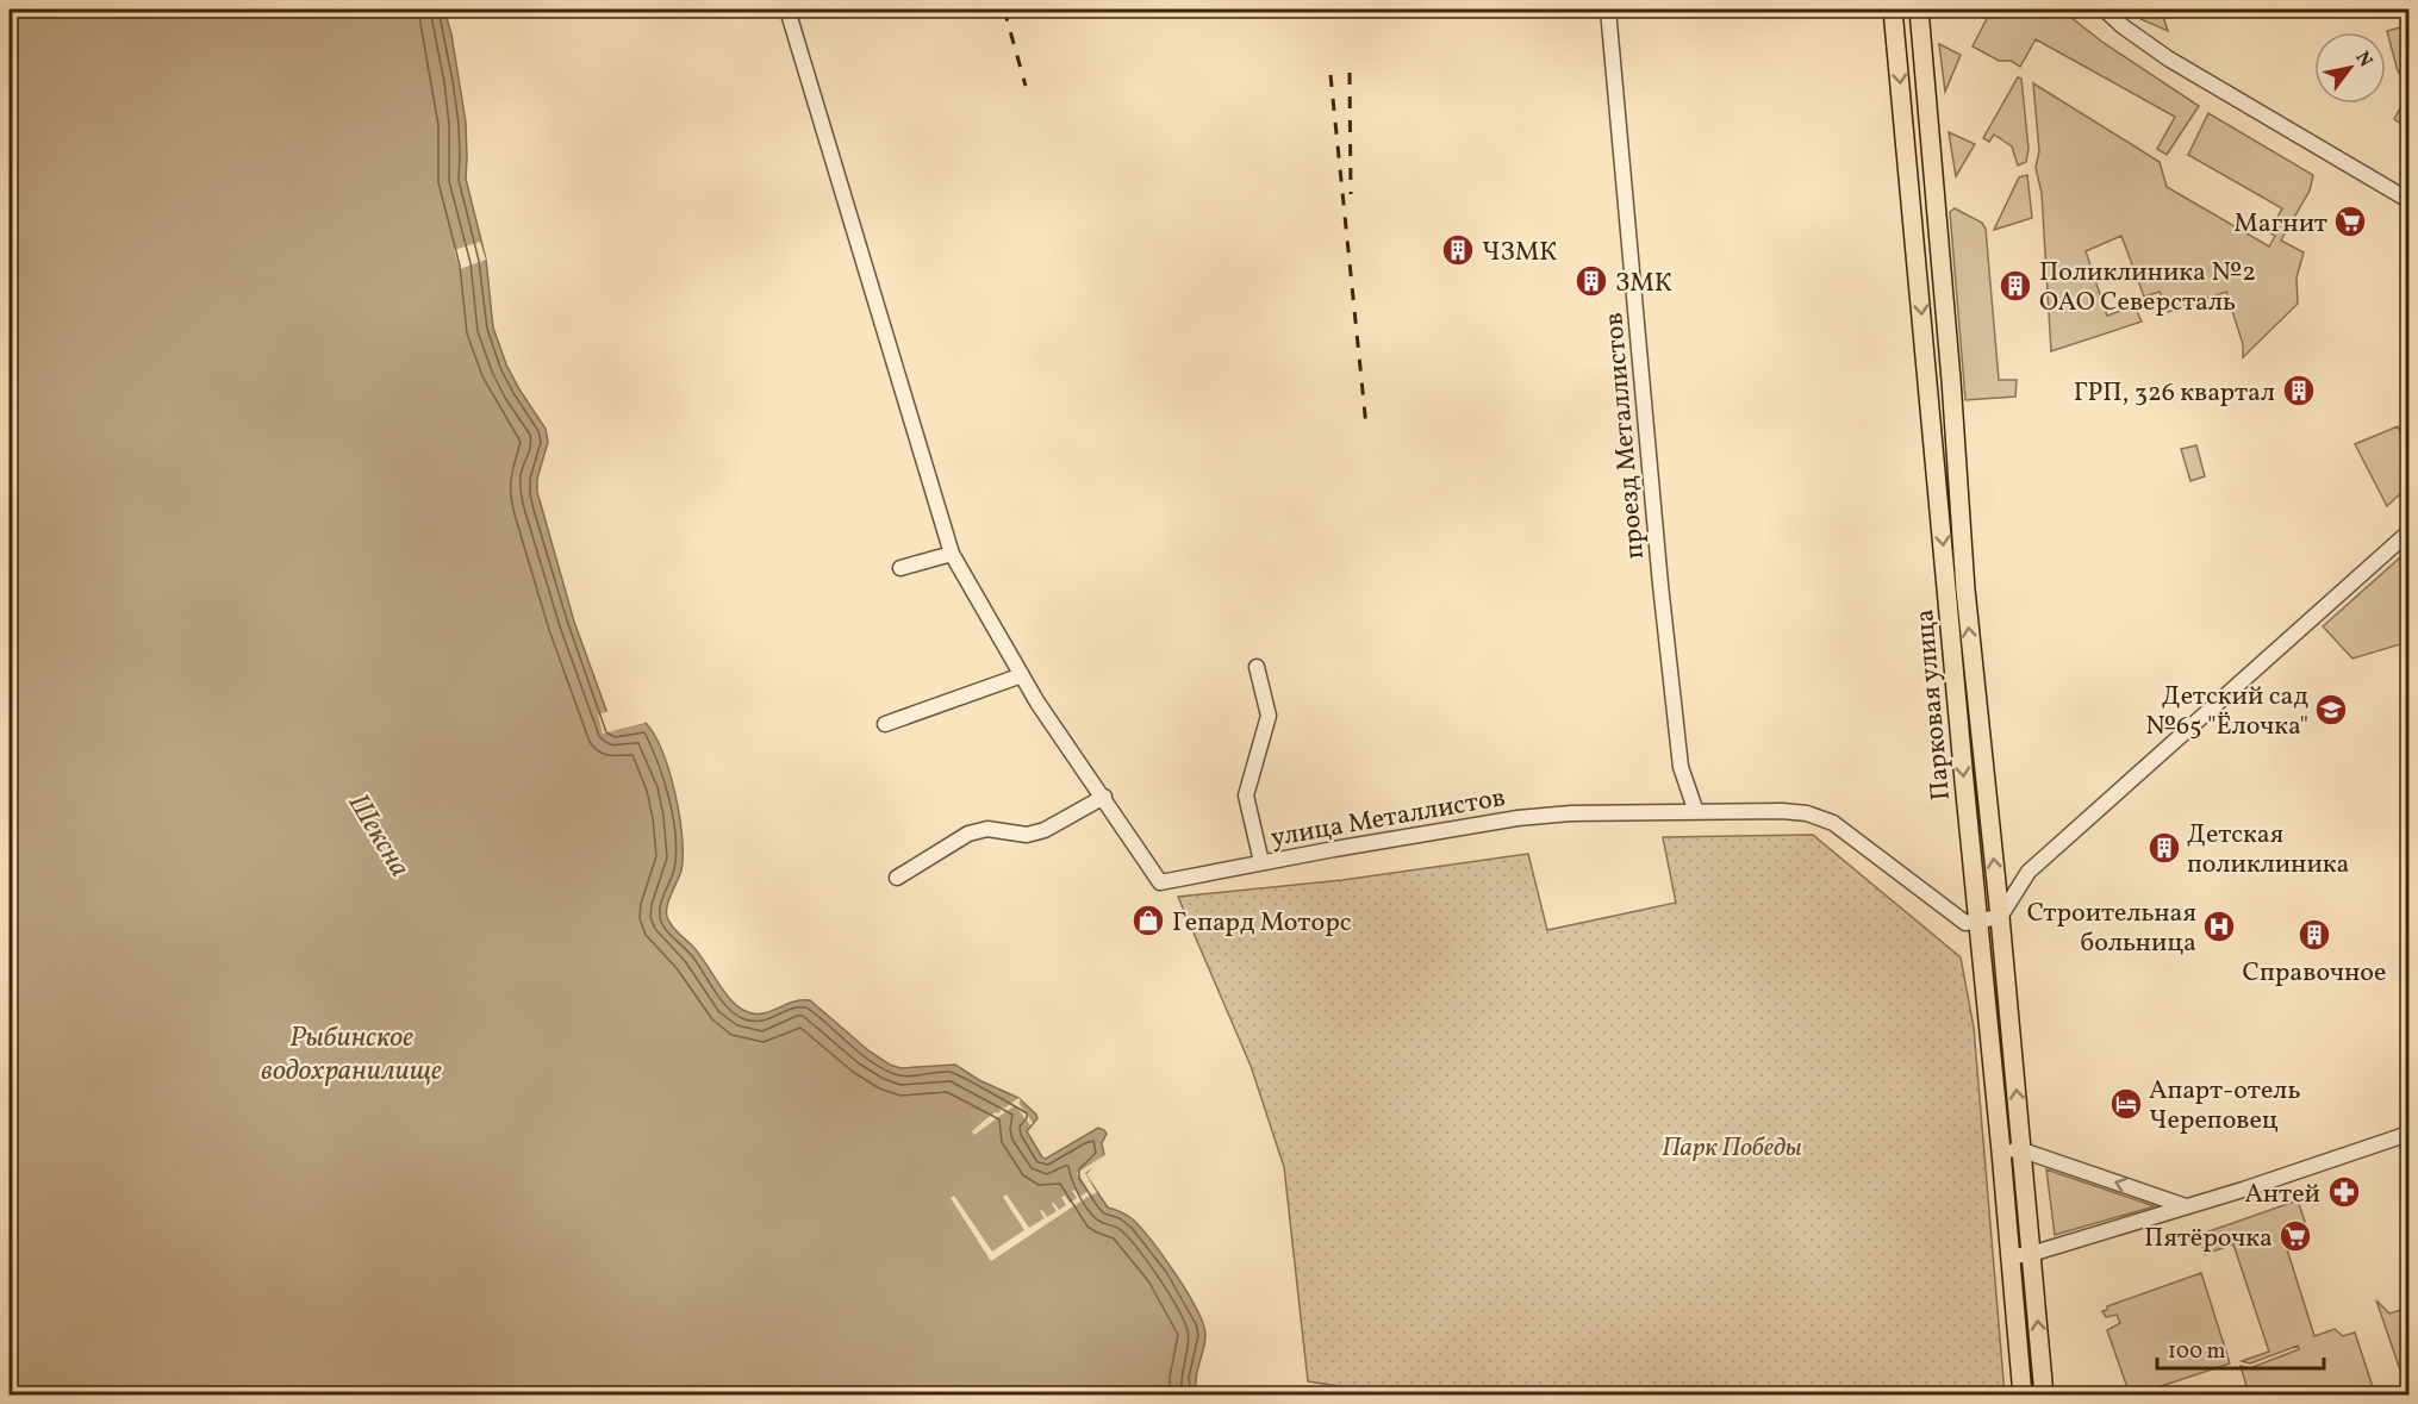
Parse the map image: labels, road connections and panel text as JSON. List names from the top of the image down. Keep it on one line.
{"streets":{"main road":["Парковая улица"],"street":["проезд Металлистов","улица Металлистов"]},"crossings":[["проезд Металлистов","улица Металлистов"],["Парковая улица","улица Металлистов"]],"water":["Шексна","Рыбинское водохранилище"],"parks":["Парк Победы"],"places":{"supermarket":["Магнит","Пятёрочка"],"building":["ЧЗМК","ЗМК","Поликлиника №2 ОАО Северсталь","ГРП, 326 квартал","Детская поликлиника","Справочное"],"school or university":["Детский сад №65 \"Ёлочка\""],"shop":["Гепард Моторс"],"hospital":["Строительная больница"],"hotel":["Апарт-отель Череповец"],"pharmacy":["Антей"]},"scale_bar":"100 m","north":"top right"}
